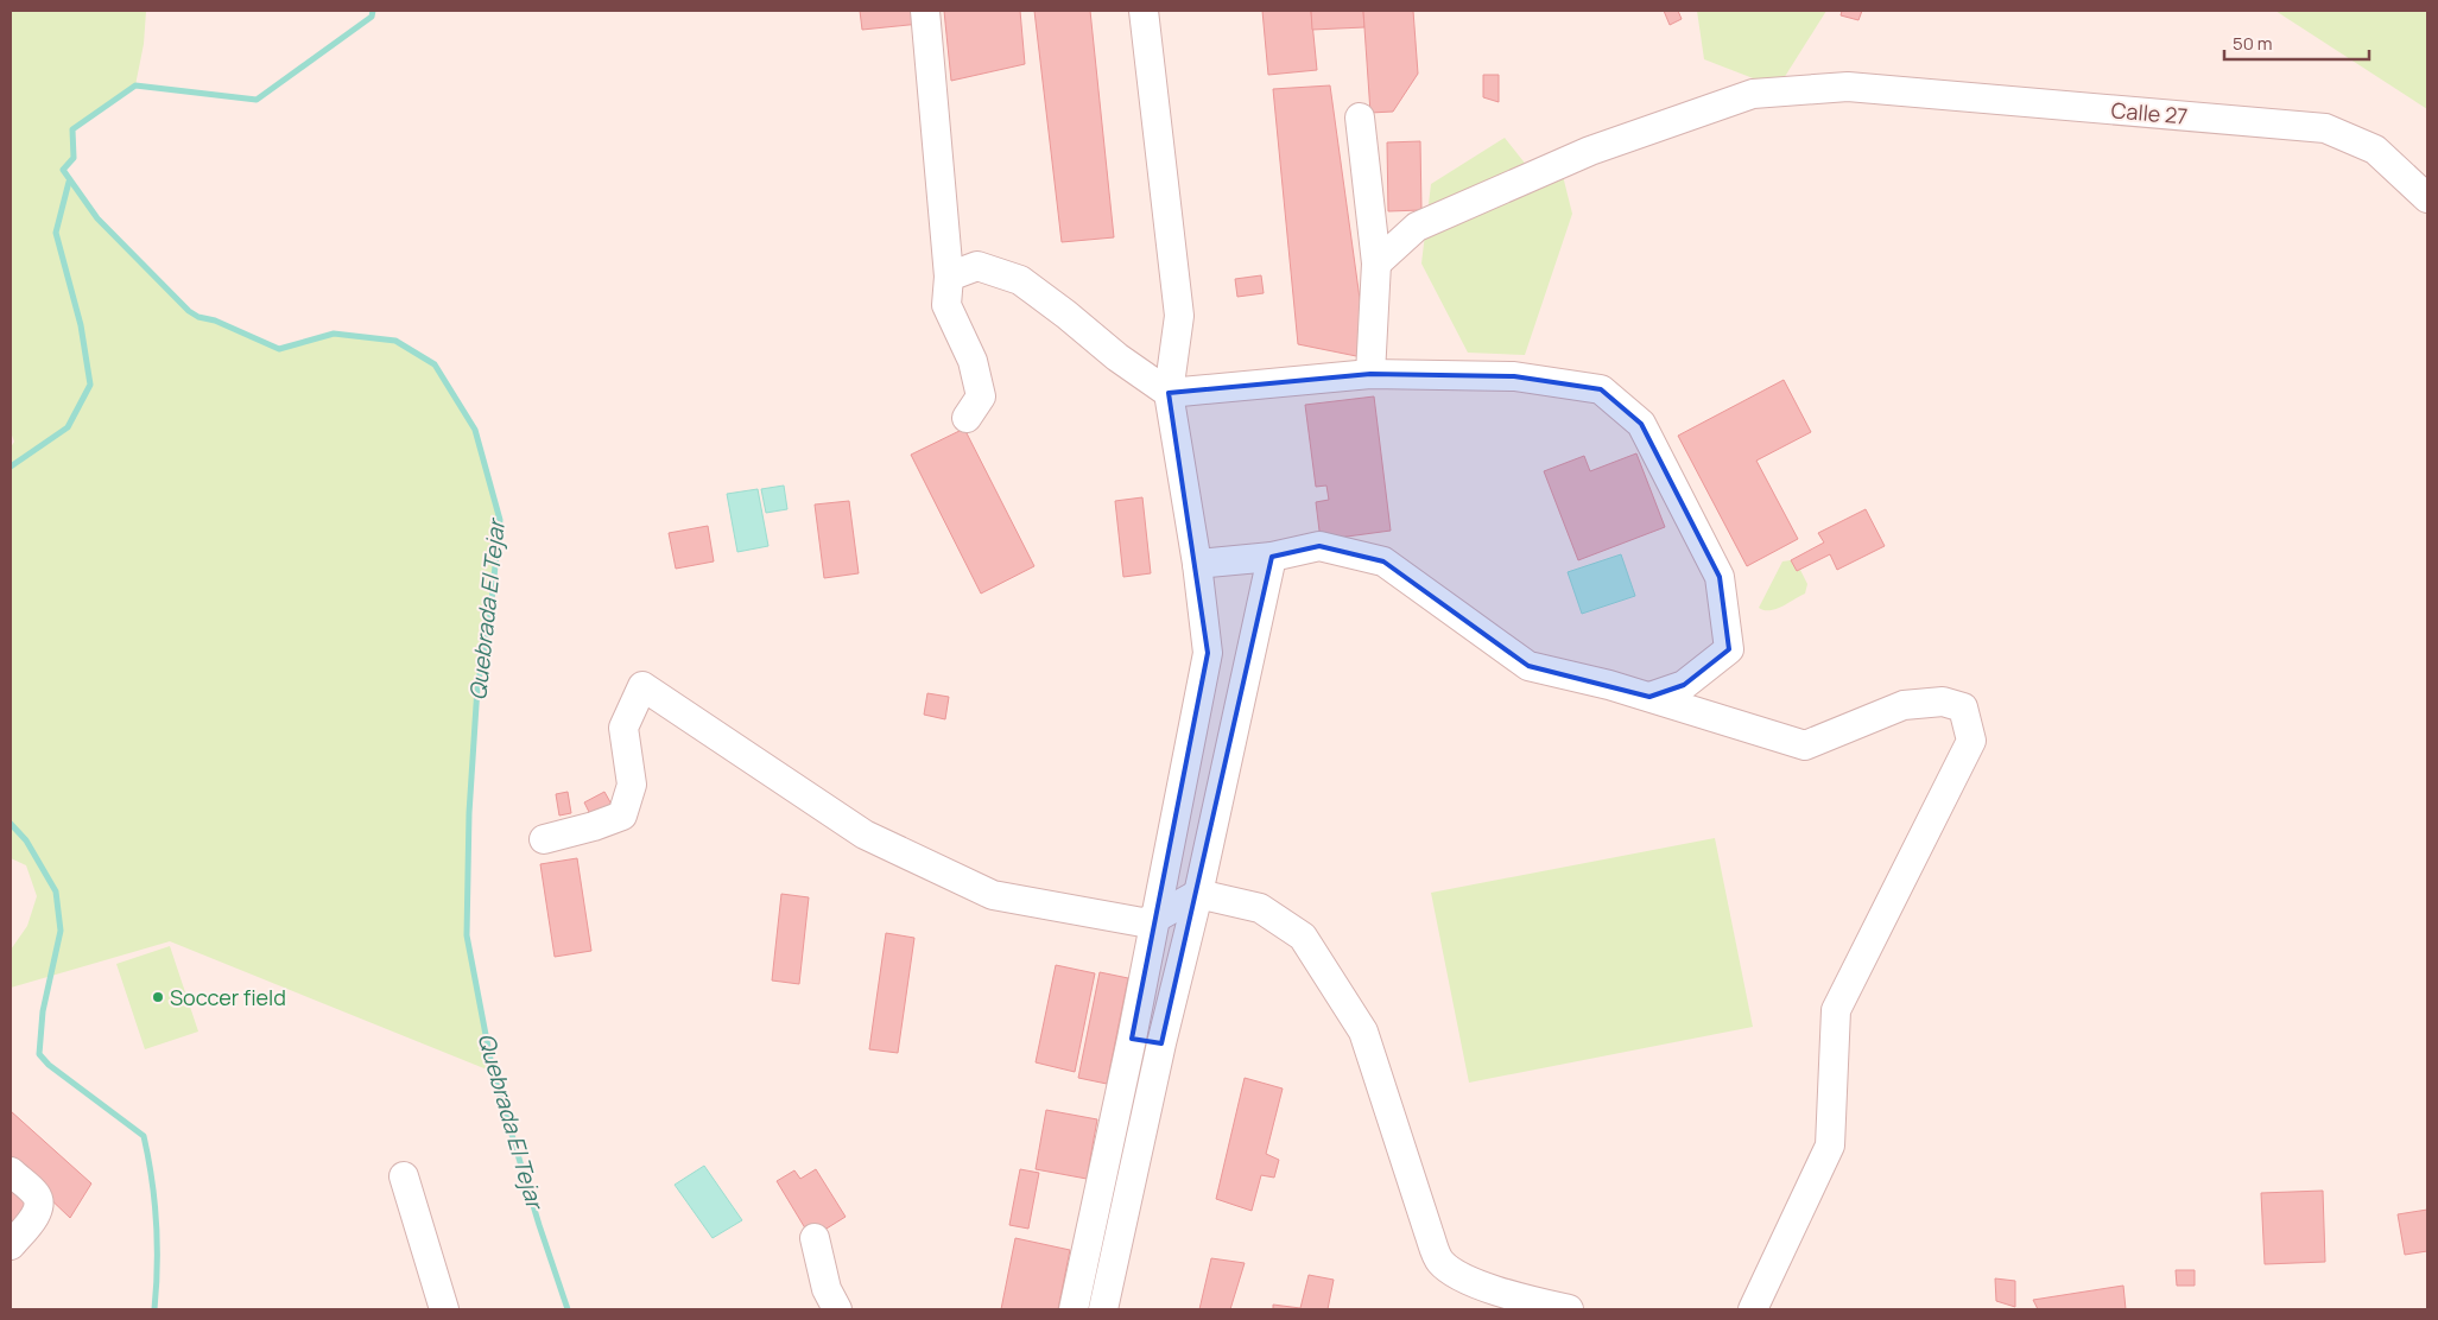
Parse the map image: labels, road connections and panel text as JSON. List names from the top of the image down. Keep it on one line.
{"streets":{"street":["Calle 27"]},"water":["Quebrada El Tejar"],"places":["Soccer field"],"scale_bar":"50 m"}
